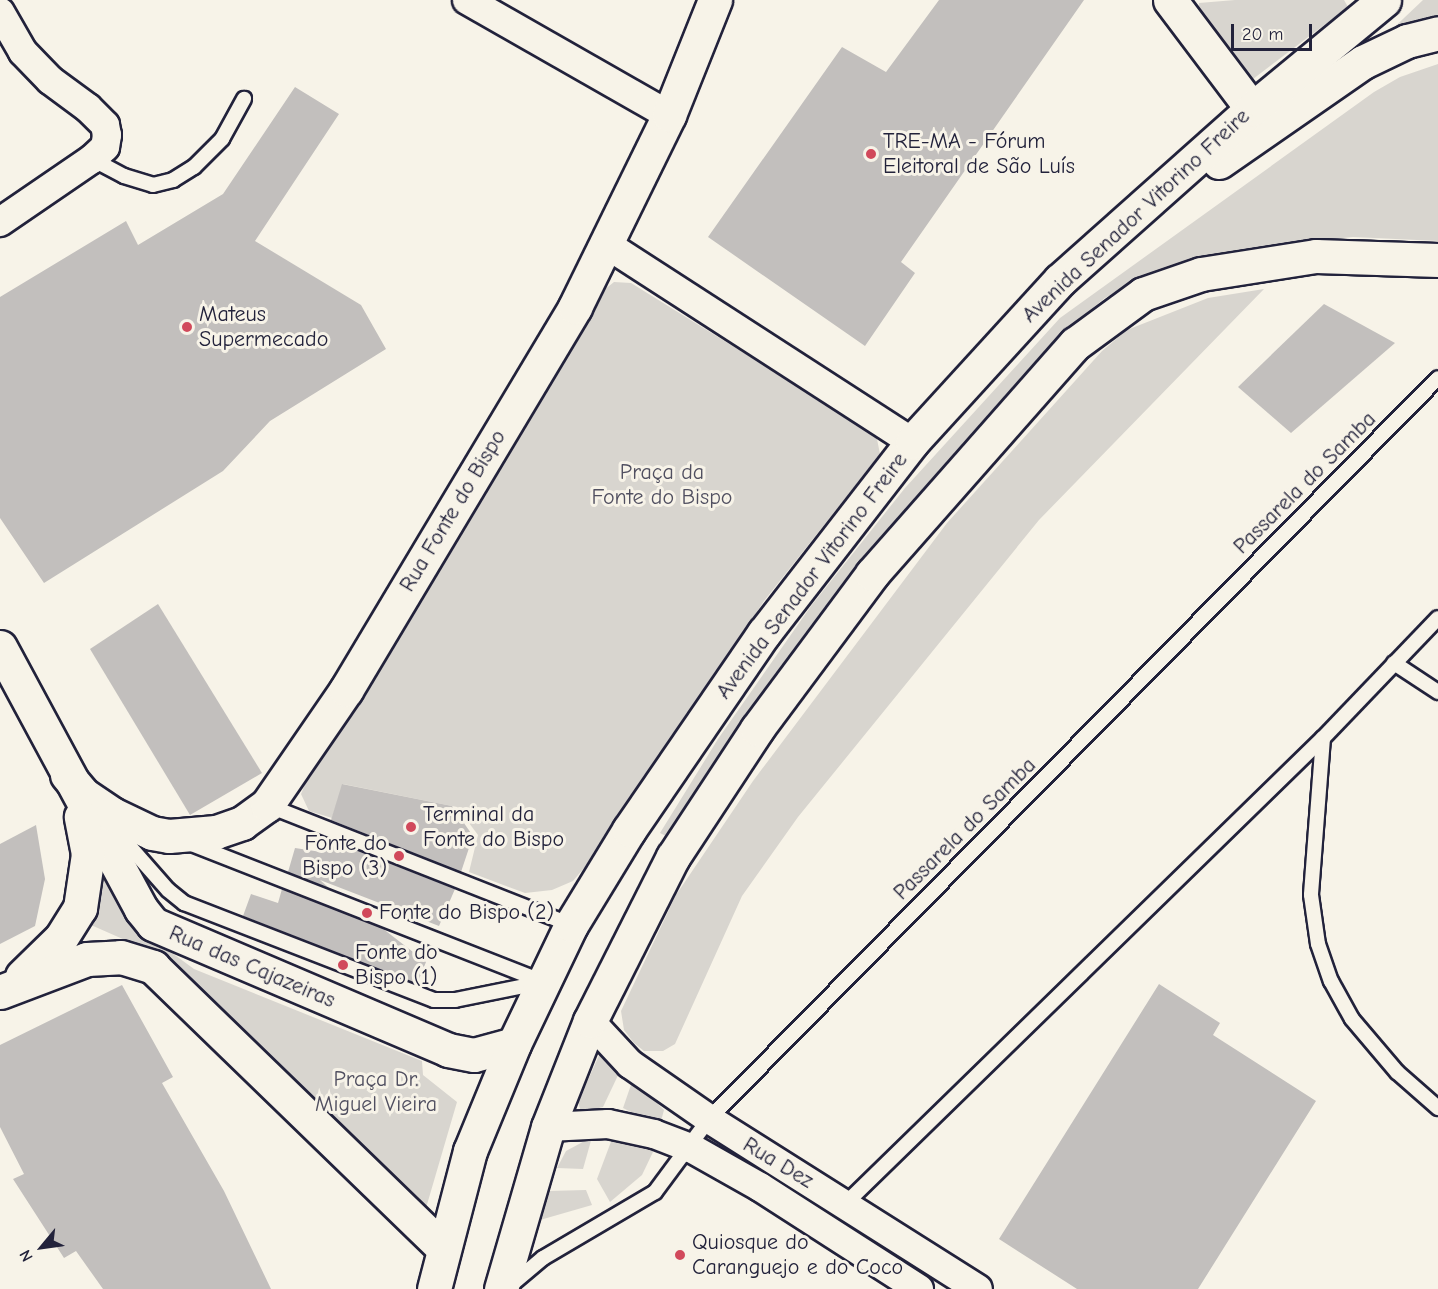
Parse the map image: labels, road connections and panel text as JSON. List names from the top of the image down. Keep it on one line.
{"streets":{"main road":["Avenida Senador Vitorino Freire","Rua Fonte do Bispo","Rua das Cajazeiras"],"street":["Rua Dez"],"lane":["Passarela do Samba"]},"crossings":[["Avenida Senador Vitorino Freire","Rua das Cajazeiras"],["Avenida Senador Vitorino Freire","Rua Dez"],["Passarela do Samba","Rua Dez"],["Rua Fonte do Bispo","Rua das Cajazeiras"]],"parks":["Praça da Fonte do Bispo","Praça Dr. Miguel Vieira"],"places":["TRE-MA - Fórum Eleitoral de São Luís","Mateus Supermecado","Terminal da Fonte do Bispo","Fonte do Bispo (3)","Fonte do Bispo (2)","Fonte do Bispo (1)","Quiosque do Caranguejo e do Coco"],"scale_bar":"20 m","north":"bottom left"}
